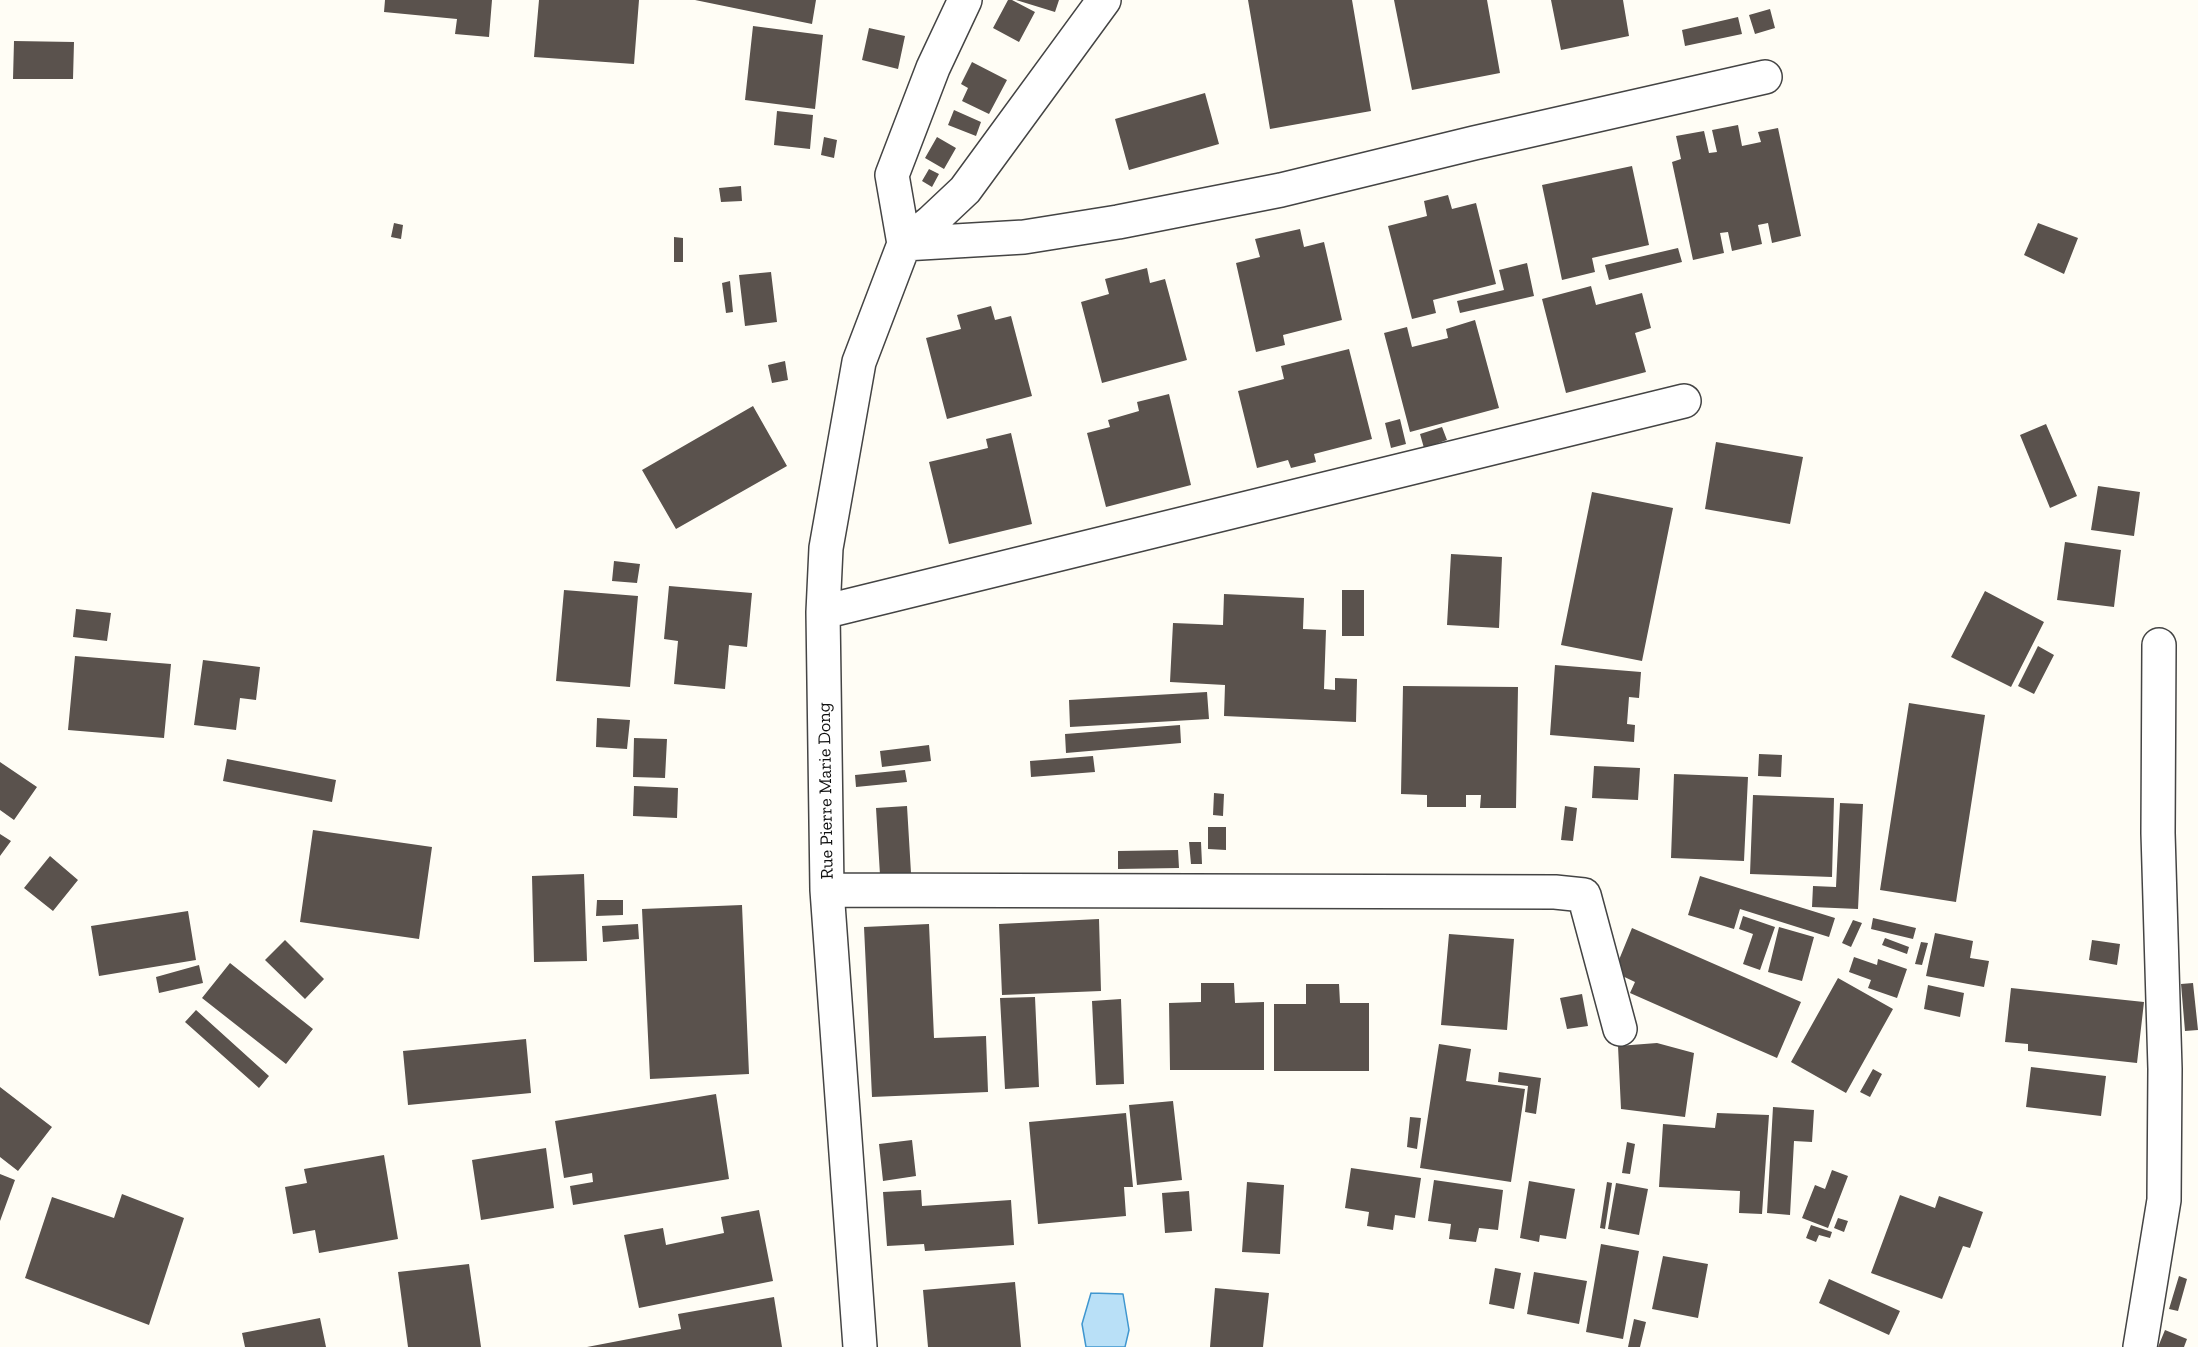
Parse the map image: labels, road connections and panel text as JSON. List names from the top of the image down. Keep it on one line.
{"streets":{"street":["Rue Pierre Marie Dong"]}}
